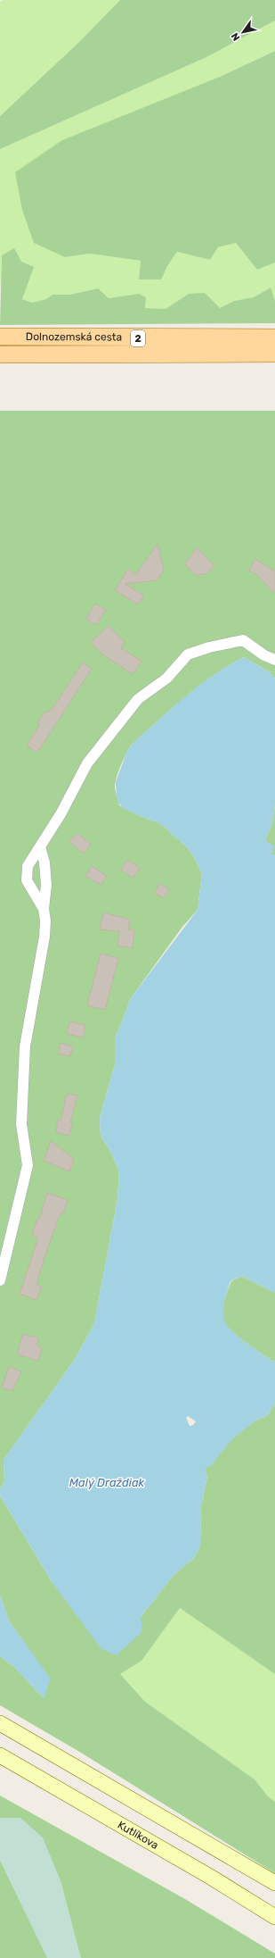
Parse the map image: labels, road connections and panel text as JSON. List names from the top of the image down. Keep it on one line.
{"streets":{"main road":["Dolnozemská cesta","2","Kutlíkova"]},"water":["Malý Draždiak"],"north":"bottom left"}
